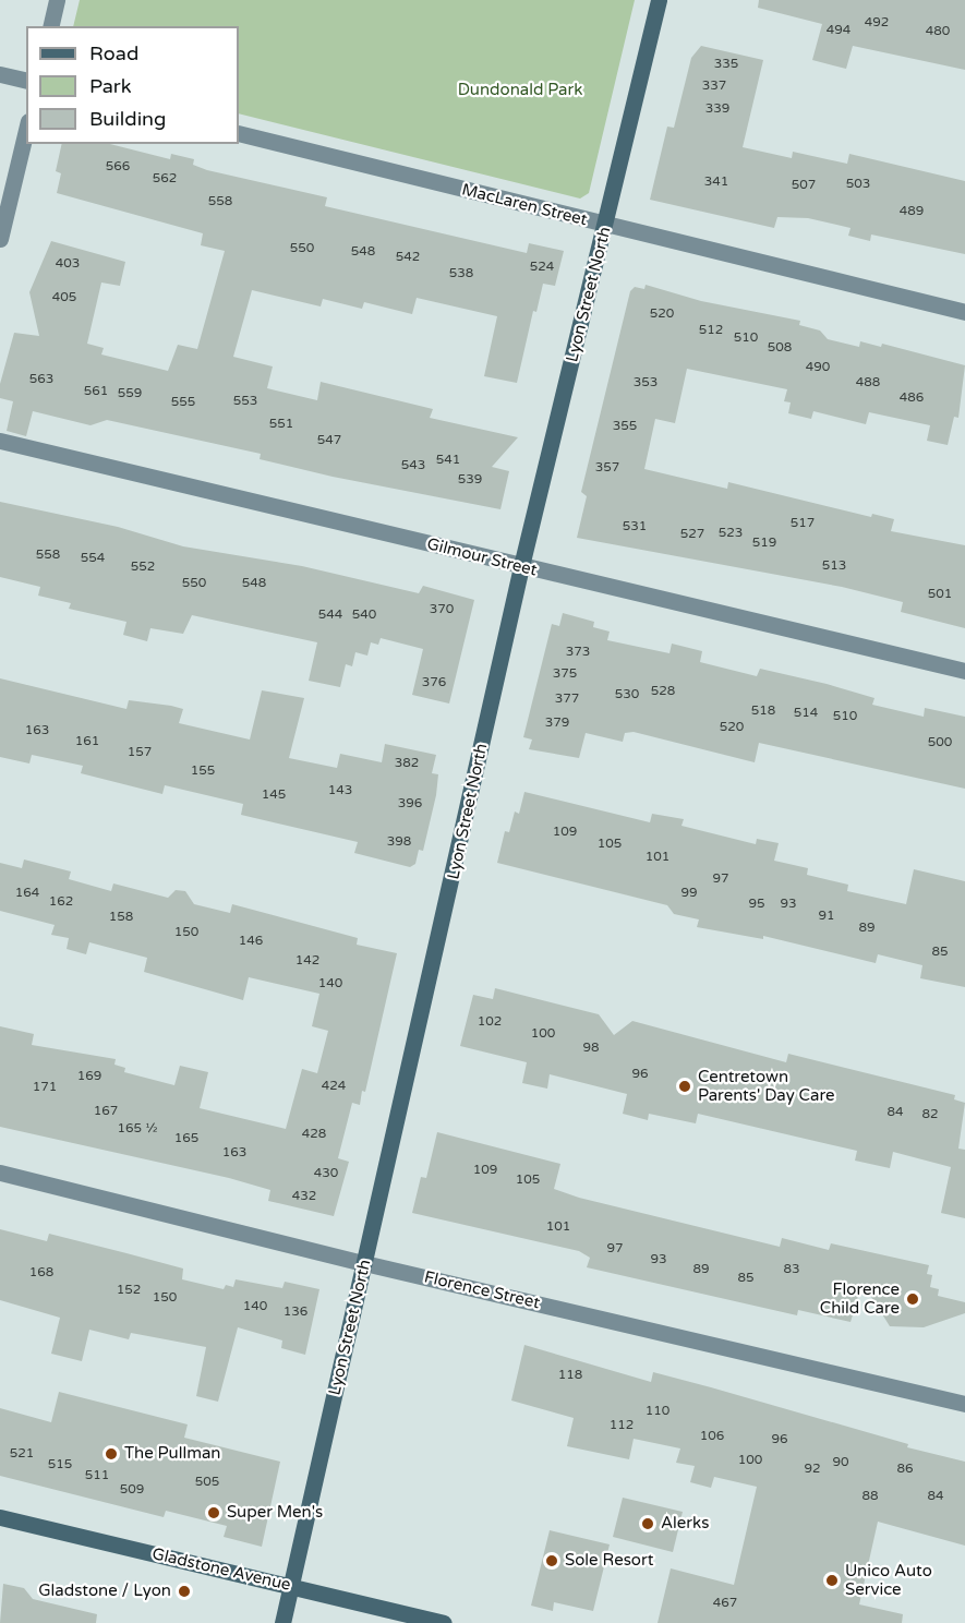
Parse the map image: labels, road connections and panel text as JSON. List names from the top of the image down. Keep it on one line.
{"streets":{"main road":["Lyon Street North","Gladstone Avenue"],"street":["MacLaren Street","Gilmour Street","Florence Street"]},"crossings":[["MacLaren Street","Lyon Street North"],["Lyon Street North","Gilmour Street"],["Lyon Street North","Florence Street"],["Lyon Street North","Gladstone Avenue"]],"parks":["Dundonald Park"],"places":["Centretown Parents' Day Care","Florence Child Care","The Pullman","Super Men's","Alerks","Sole Resort","Unico Auto Service","Gladstone / Lyon"],"house_numbers":["492","494","480","335","337","339","566","562","341","503","507","558","489","550","548","542","403","524","538","405","520","512","510","508","490","563","353","488","561","559","486","553","555","551","355","547","541","543","357","539","517","531","523","527","519","558","554","513","552","550","548","501","370","544","540","373","375","376","528","530","377","518","514","510","379","520","163","161","500","157","382","155","143","145","396","109","398","105","101","97","164","99","162","95","93","91","158","89","150","146","85","142","140","102","100","98","96","169","424","171","167","84","82","165 ½","428","165","163","109","430","105","432","101","97","93","89","83","168","85","152","150","140","136","118","110","112","106","96","521","100","90","515","92","86","511","505","509","88","84","467"],"legend":["Road","Park","Building"]}
